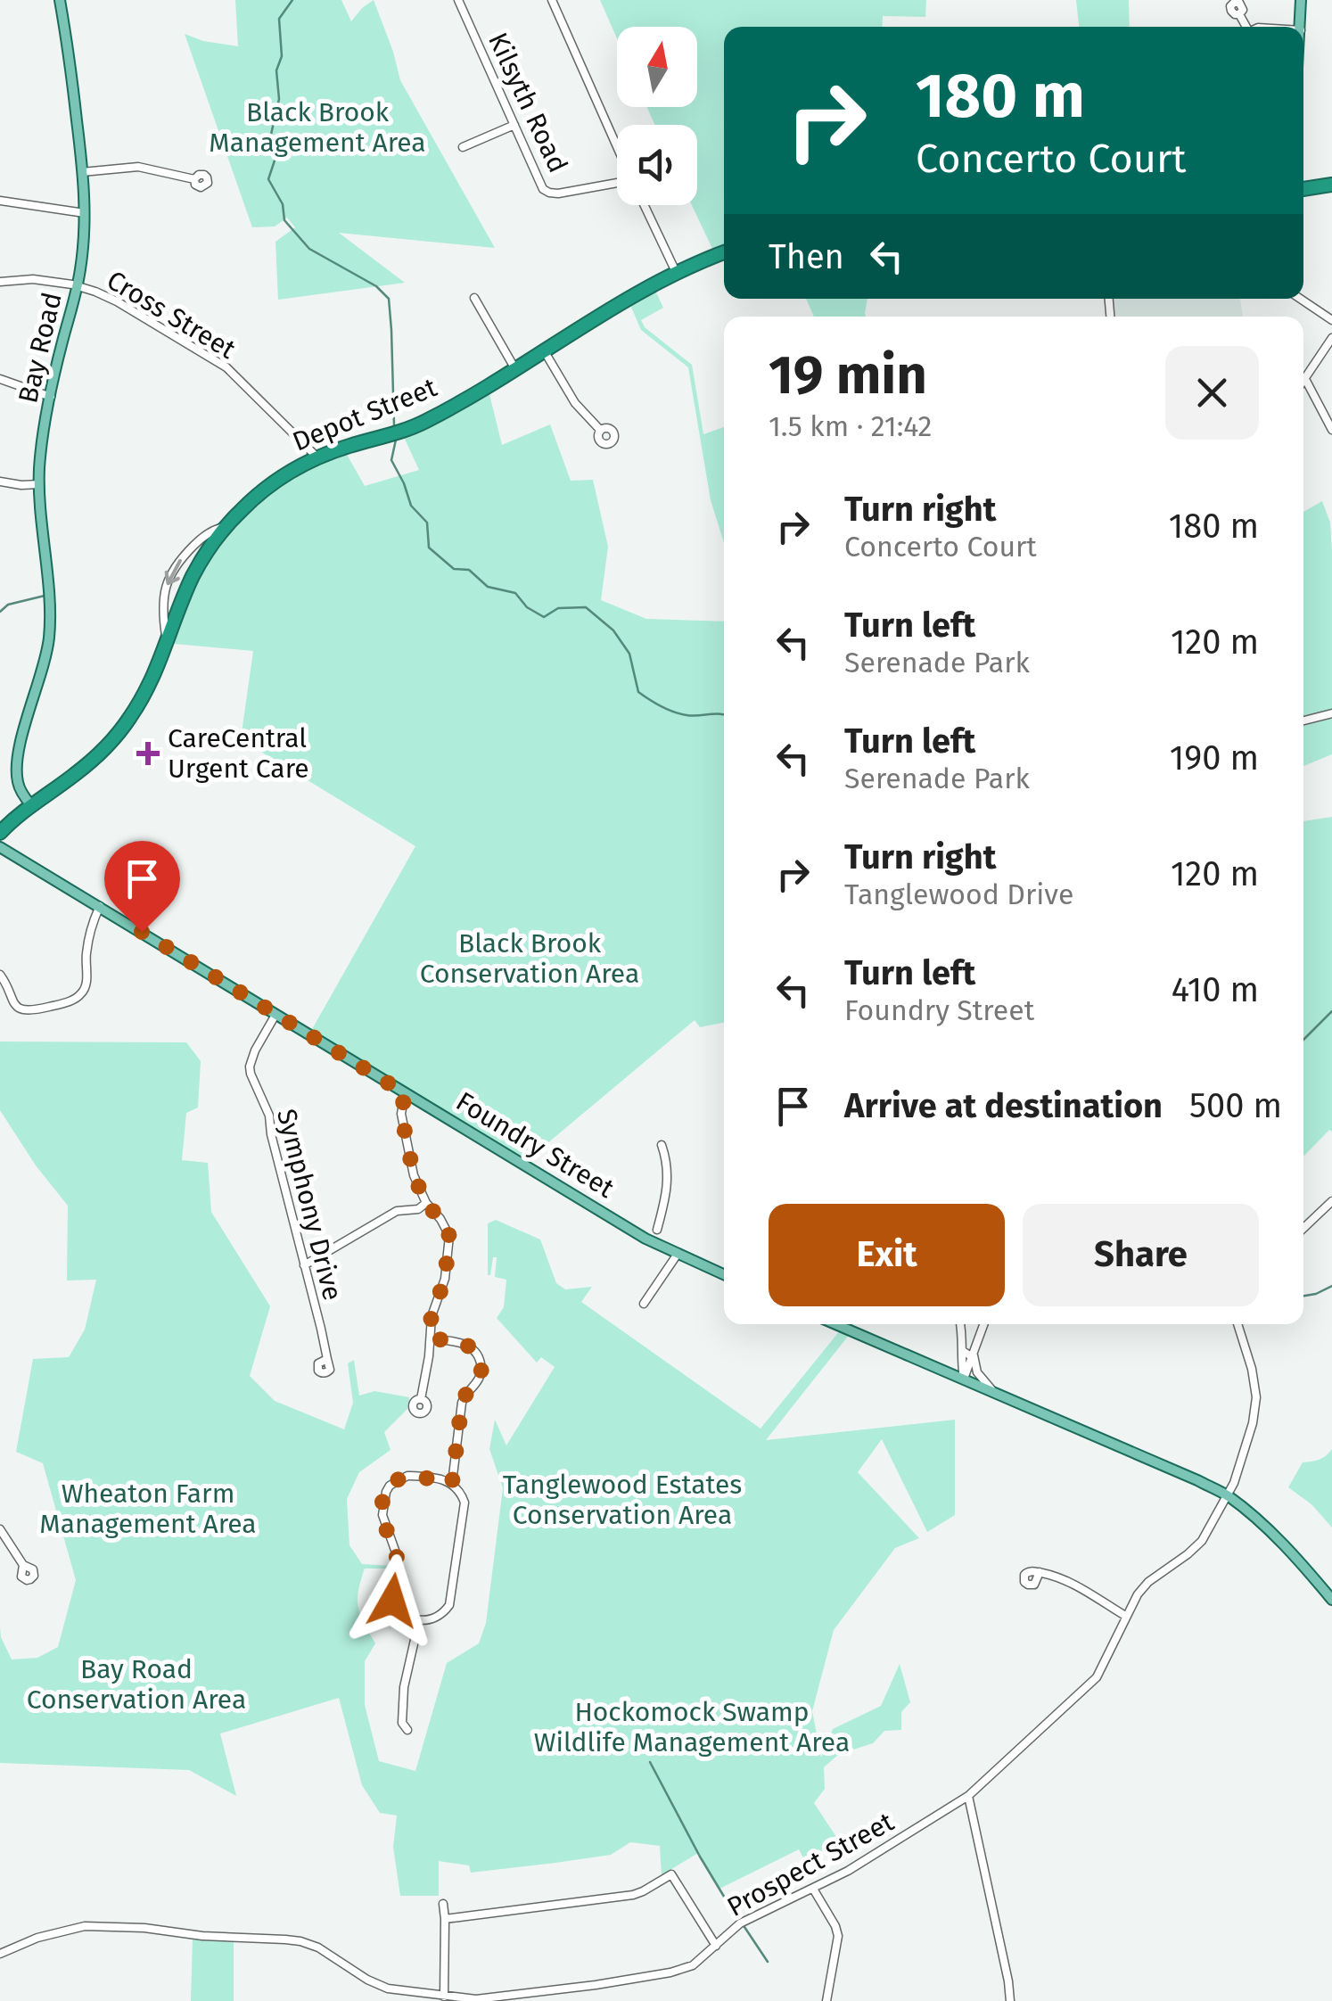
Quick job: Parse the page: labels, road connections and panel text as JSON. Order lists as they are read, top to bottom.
{
  "streets": {
    "highway": ["Depot Street"],
    "main road": ["Bay Road", "Foundry Street"],
    "street": [
      "Kilsyth Road",
      "Cross Street",
      "Symphony Drive",
      "Prospect Street"
    ]
  },
  "crossings": [
    ["Cross Street", "Bay Road"],
    ["Cross Street", "Depot Street"],
    ["Bay Road", "Depot Street"],
    ["Foundry Street", "Symphony Drive"]
  ],
  "parks": [
    "Black Brook Management Area",
    "Black Brook Conservation Area",
    "Tanglewood Estates Conservation Area",
    "Wheaton Farm Management Area",
    "Bay Road Conservation Area",
    "Hockomock Swamp Wildlife Management Area"
  ],
  "places": {
    "health": ["CareCentral Urgent Care"]
  },
  "north": "top",
  "page": {
    "turn": ["180 m", "Concerto Court"],
    "then": "Then",
    "heading": ["19 min", "1.5 km · 21:42"],
    "list": [
      {
        "name": "Turn right",
        "note": "Concerto Court",
        "value": "180 m"
      },
      {
        "name": "Turn left",
        "note": "Serenade Park",
        "value": "120 m"
      },
      {
        "name": "Turn left",
        "note": "Serenade Park",
        "value": "190 m"
      },
      {
        "name": "Turn right",
        "note": "Tanglewood Drive",
        "value": "120 m"
      },
      {
        "name": "Turn left",
        "note": "Foundry Street",
        "value": "410 m"
      },
      {
        "name": "Arrive at destination",
        "value": "500 m"
      }
    ],
    "buttons": ["Exit", "Share"]
  }
}
